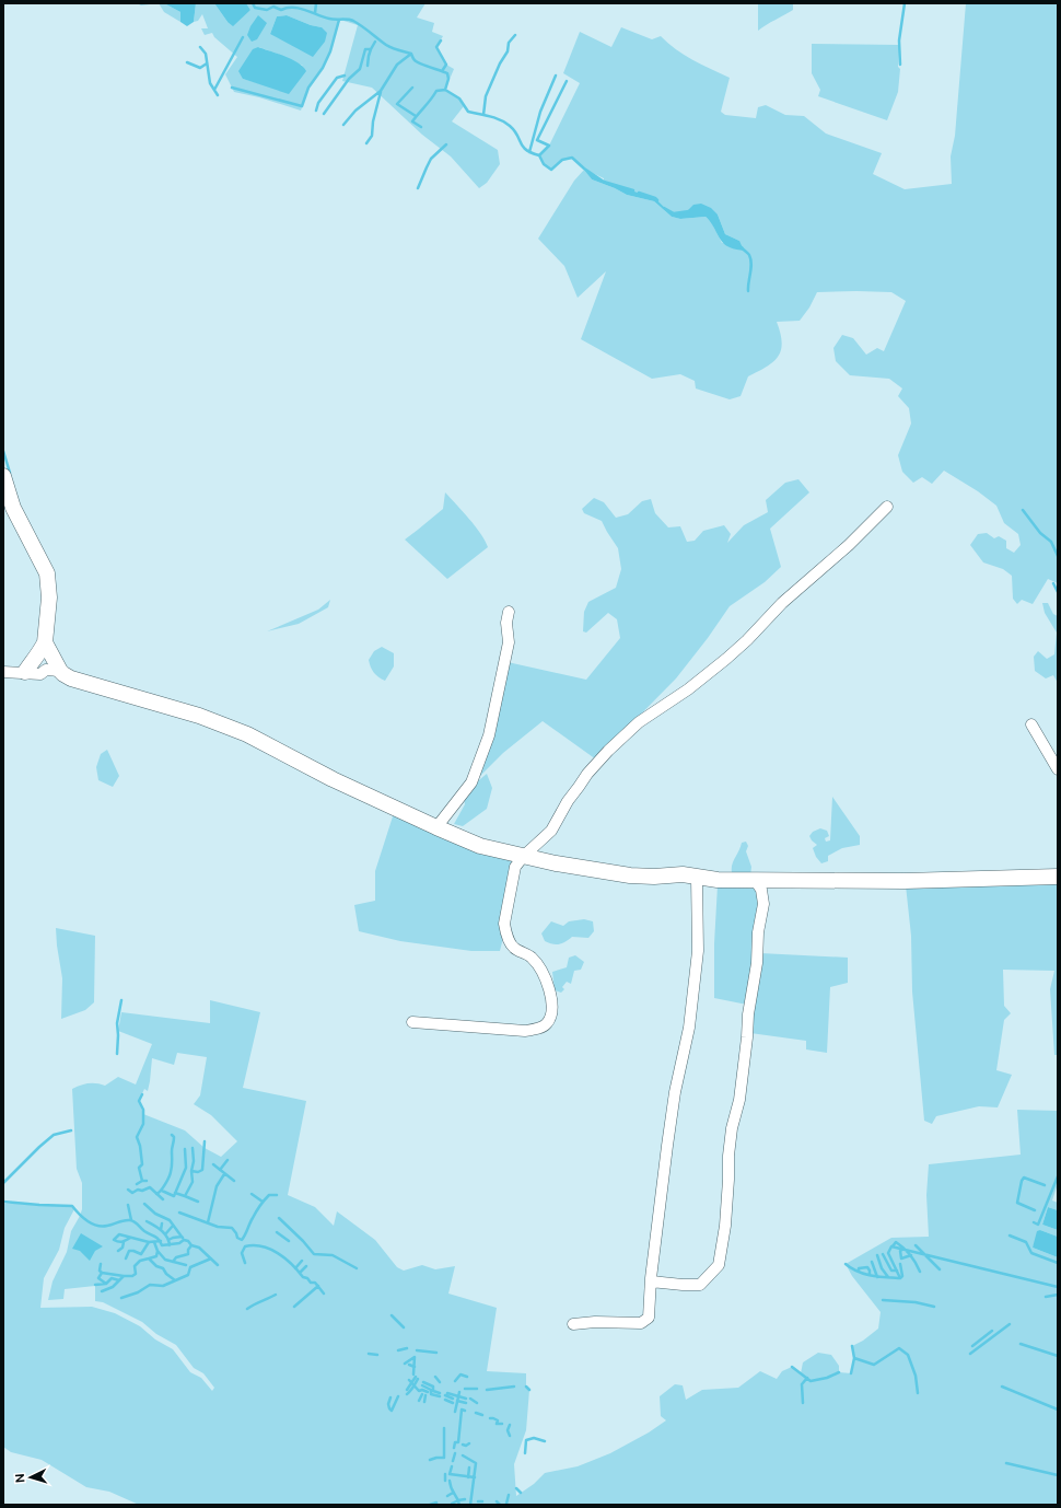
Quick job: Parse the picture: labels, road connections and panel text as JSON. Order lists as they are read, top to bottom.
{
  "north": "left"
}
